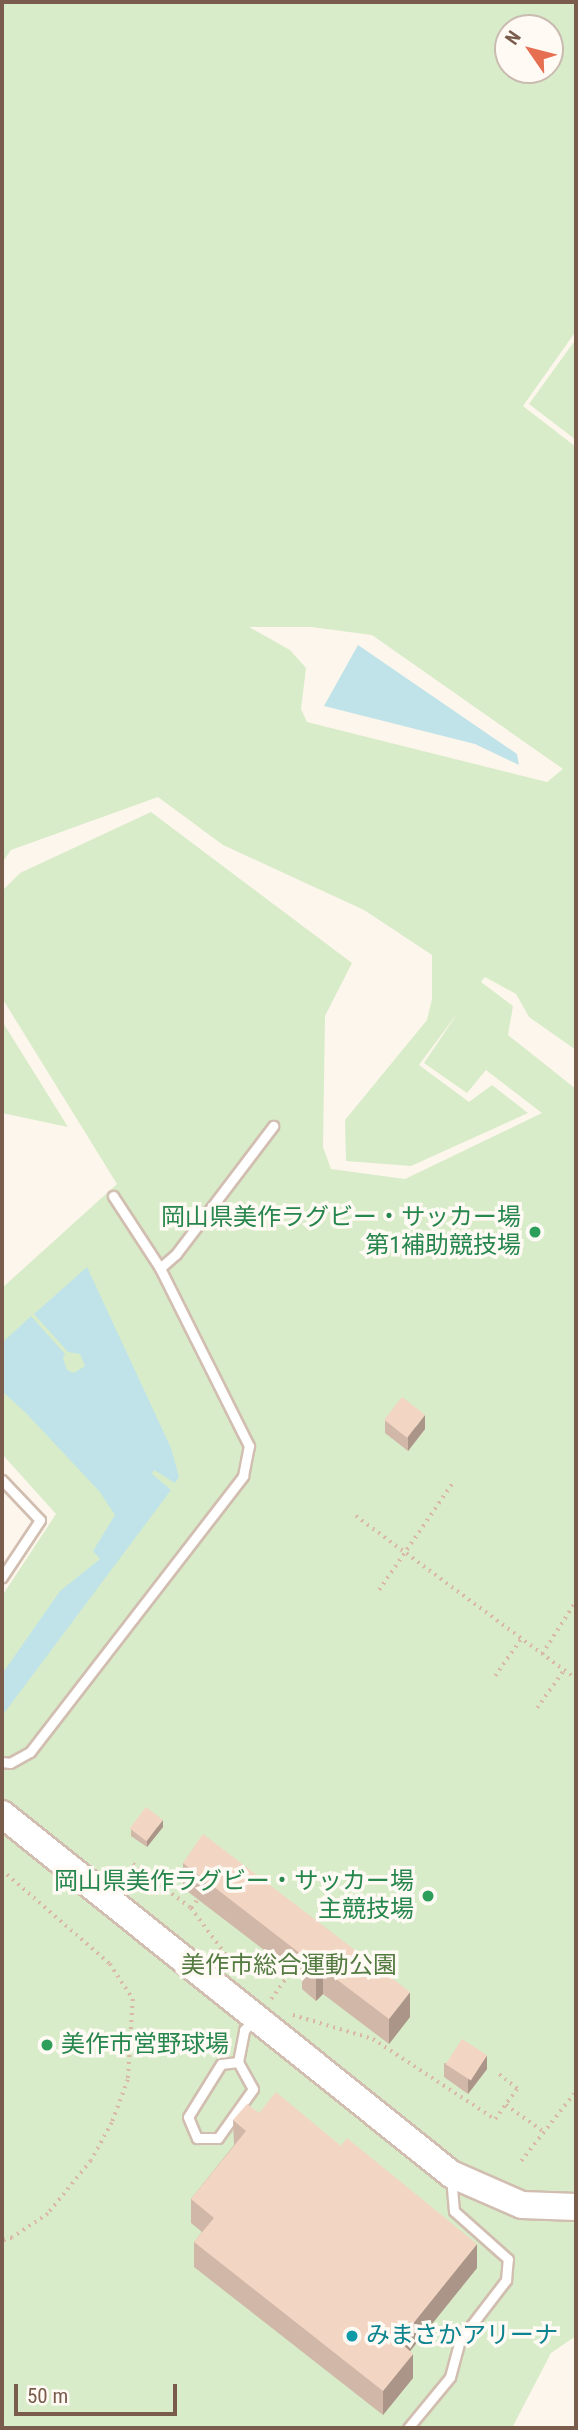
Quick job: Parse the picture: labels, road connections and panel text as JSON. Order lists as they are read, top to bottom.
{
  "parks": ["美作市総合運動公園"],
  "places": [
    "岡山県美作ラグビー・サッカー場 第1補助競技場",
    "岡山県美作ラグビー・サッカー場 主競技場",
    "美作市営野球場",
    "みまさかアリーナ"
  ],
  "scale_bar": "50 m",
  "north": "top left"
}
